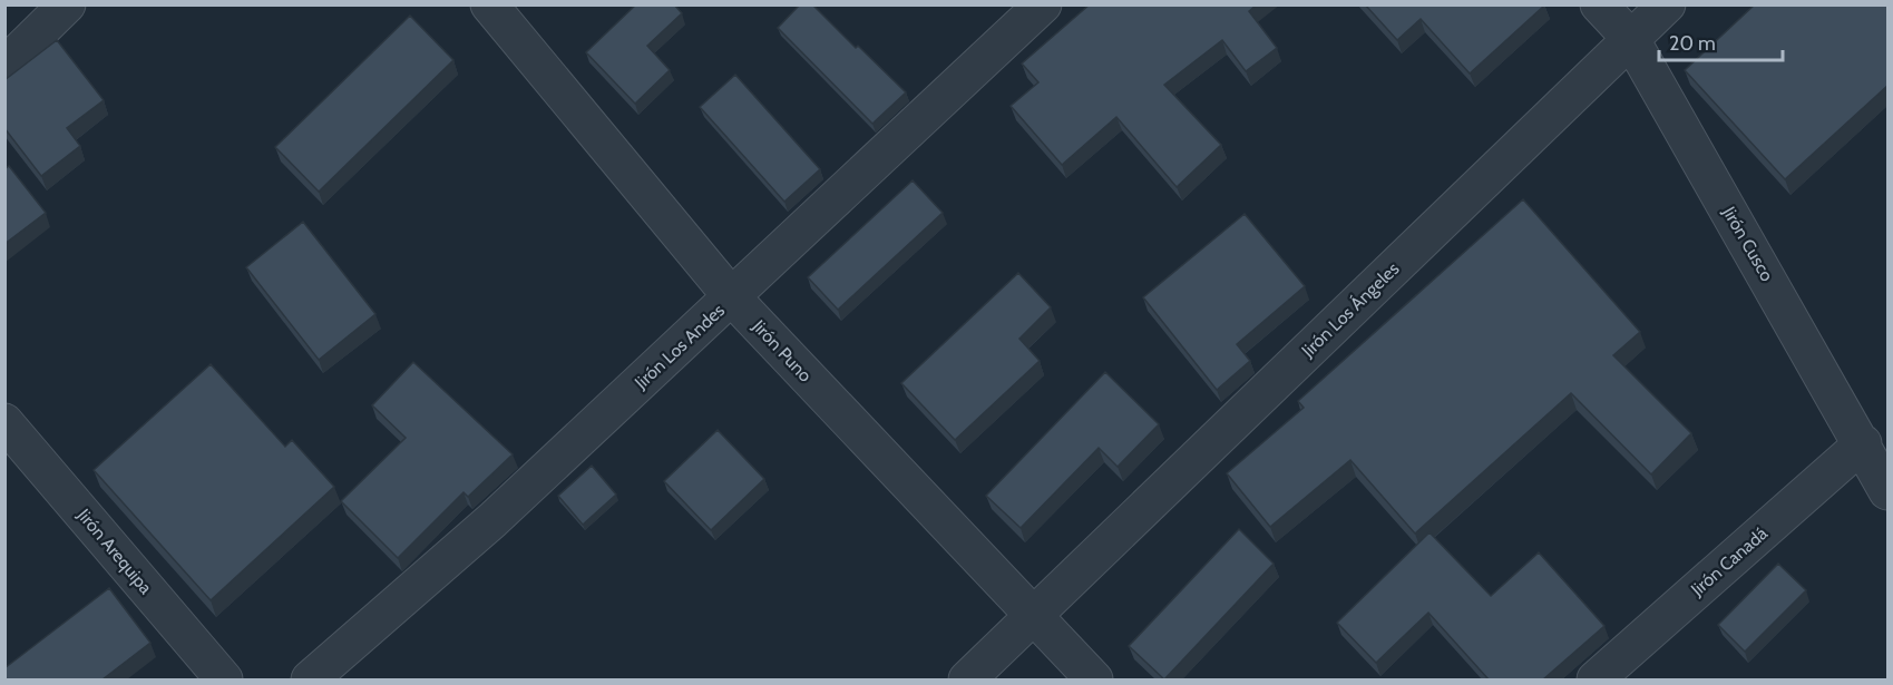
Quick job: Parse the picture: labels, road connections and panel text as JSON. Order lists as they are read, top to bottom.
{
  "streets": {
    "street": [
      "Jirón Cusco",
      "Jirón Los Ángeles",
      "Jirón Los Andes",
      "Jirón Puno",
      "Jirón Arequipa",
      "Jirón Canadá"
    ]
  },
  "crossings": [
    ["Jirón Cusco", "Jirón Los Ángeles"],
    ["Jirón Cusco", "Jirón Canadá"],
    ["Jirón Los Ángeles", "Jirón Puno"],
    ["Jirón Los Andes", "Jirón Puno"]
  ],
  "scale_bar": "20 m"
}
